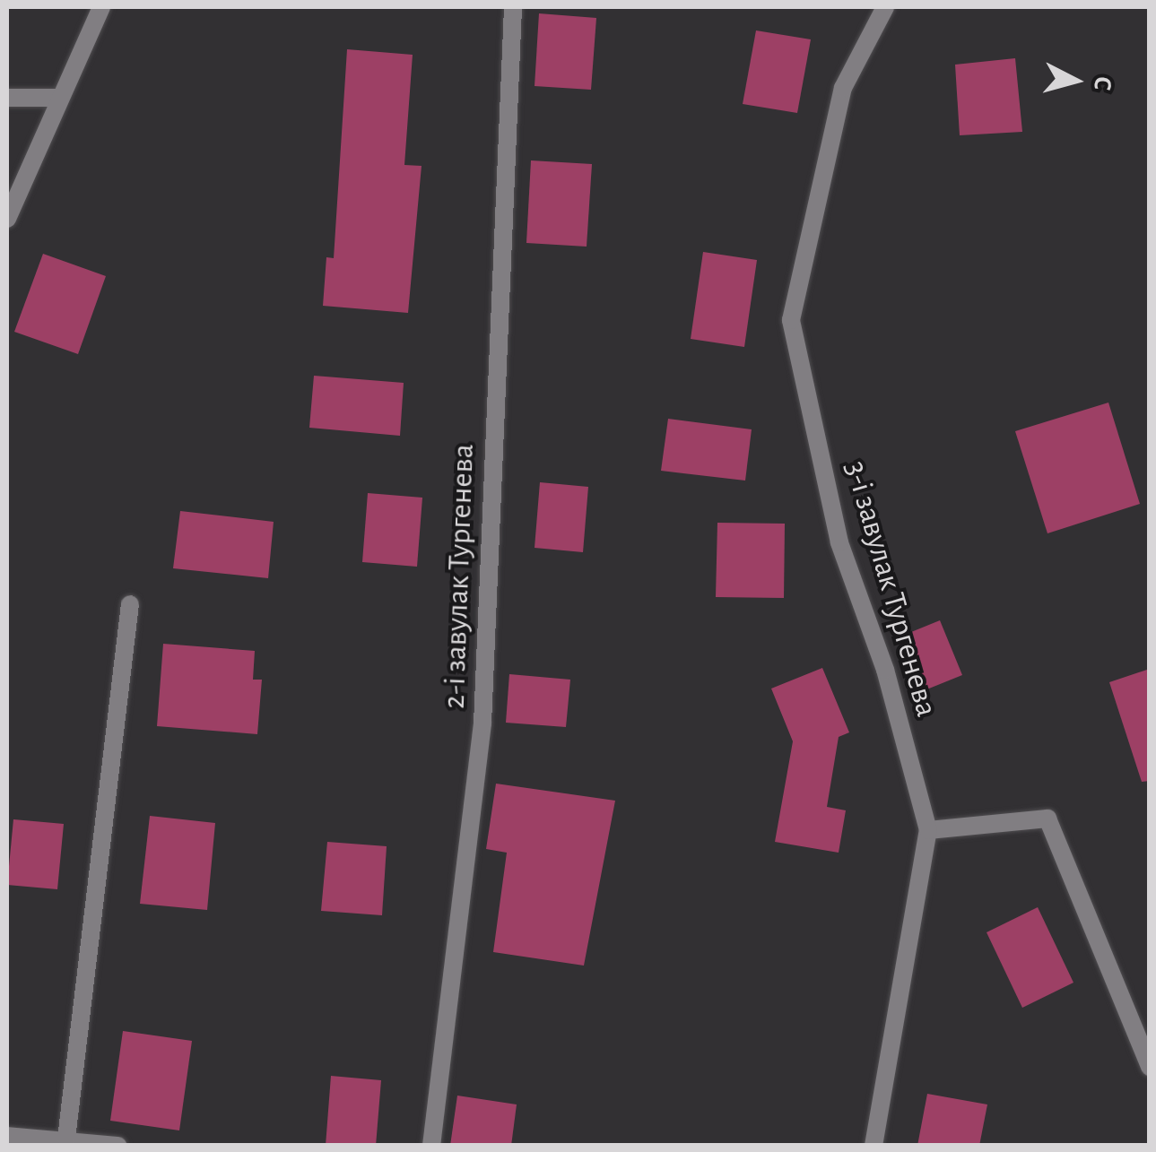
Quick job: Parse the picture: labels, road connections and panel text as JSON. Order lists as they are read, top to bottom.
{
  "streets": {
    "street": ["2-і завулак Тургенева", "3-і завулак Тургенева"]
  },
  "north": "right"
}
